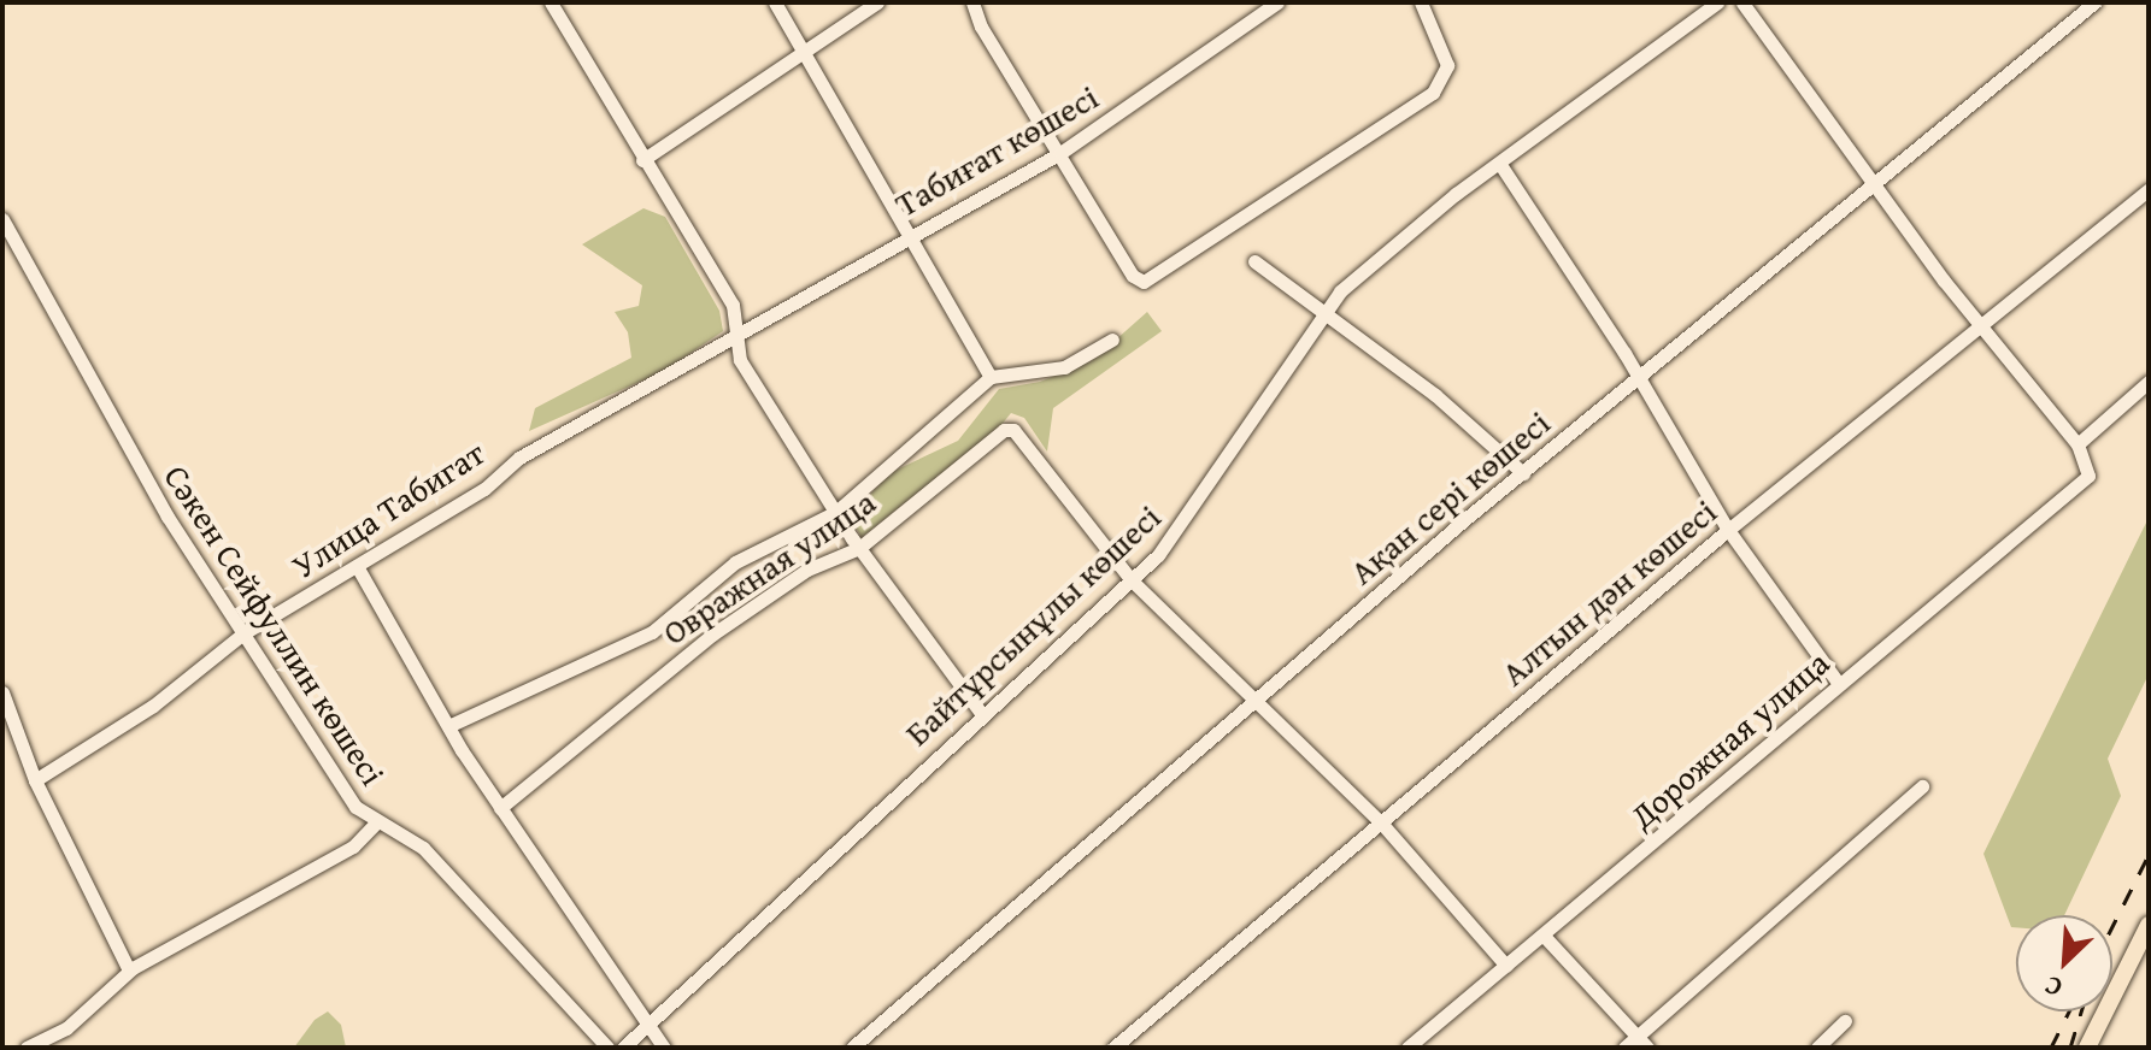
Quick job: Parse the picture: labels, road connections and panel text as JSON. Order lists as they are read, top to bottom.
{
  "streets": {
    "street": [
      "Табиғат көшесі",
      "Ақан сері көшесі",
      "Улица Табигат",
      "Овражная улица",
      "Алтын дән көшесі",
      "Сәкен Сейфуллин көшесі",
      "Байтұрсынұлы көшесі",
      "Дорожная улица"
    ]
  },
  "crossings": [
    ["Табиғат көшесі", "Улица Табигат"],
    ["Улица Табигат", "Сәкен Сейфуллин көшесі"],
    ["Овражная улица", "Байтұрсынұлы көшесі"]
  ],
  "north": "bottom left"
}
